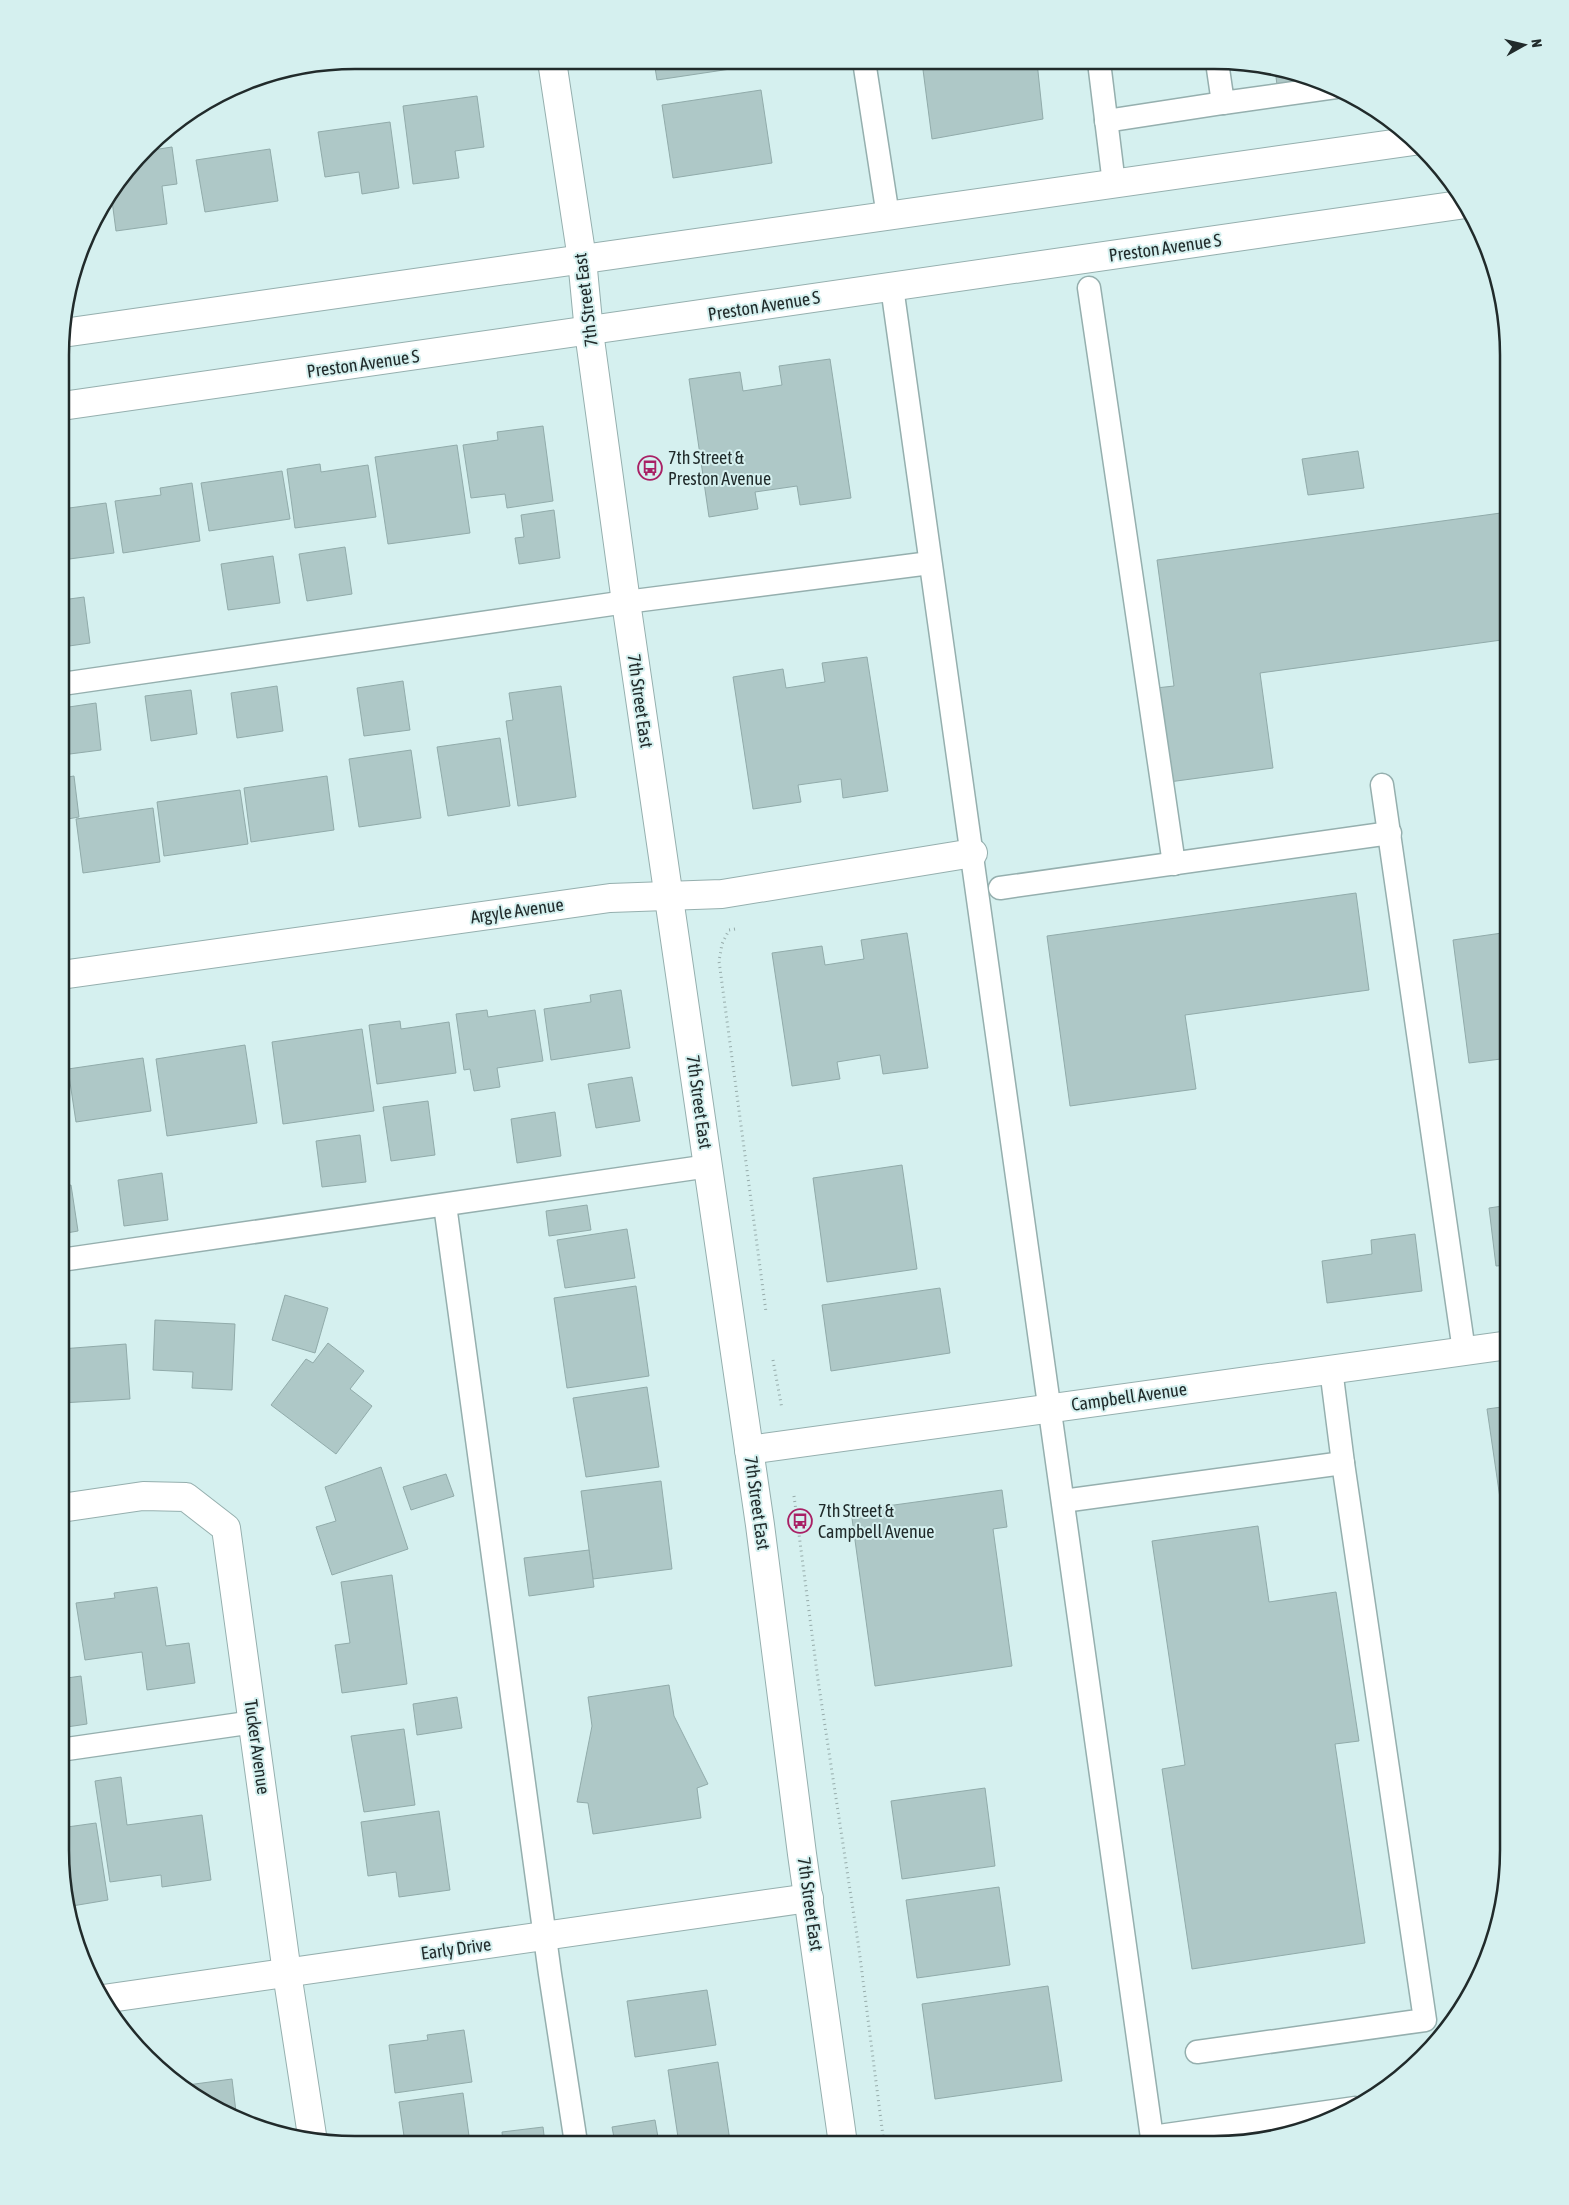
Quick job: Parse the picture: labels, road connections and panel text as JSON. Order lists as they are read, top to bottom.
{
  "streets": {
    "street": [
      "Preston Avenue S",
      "7th Street East",
      "Argyle Avenue",
      "Campbell Avenue",
      "Tucker Avenue",
      "Early Drive"
    ]
  },
  "crossings": [
    ["Preston Avenue S", "7th Street East"],
    ["7th Street East", "Argyle Avenue"],
    ["7th Street East", "Campbell Avenue"],
    ["7th Street East", "Early Drive"],
    ["Tucker Avenue", "Early Drive"]
  ],
  "places": {
    "bus stop": ["7th Street & Preston Avenue", "7th Street & Campbell Avenue"]
  },
  "north": "right"
}
